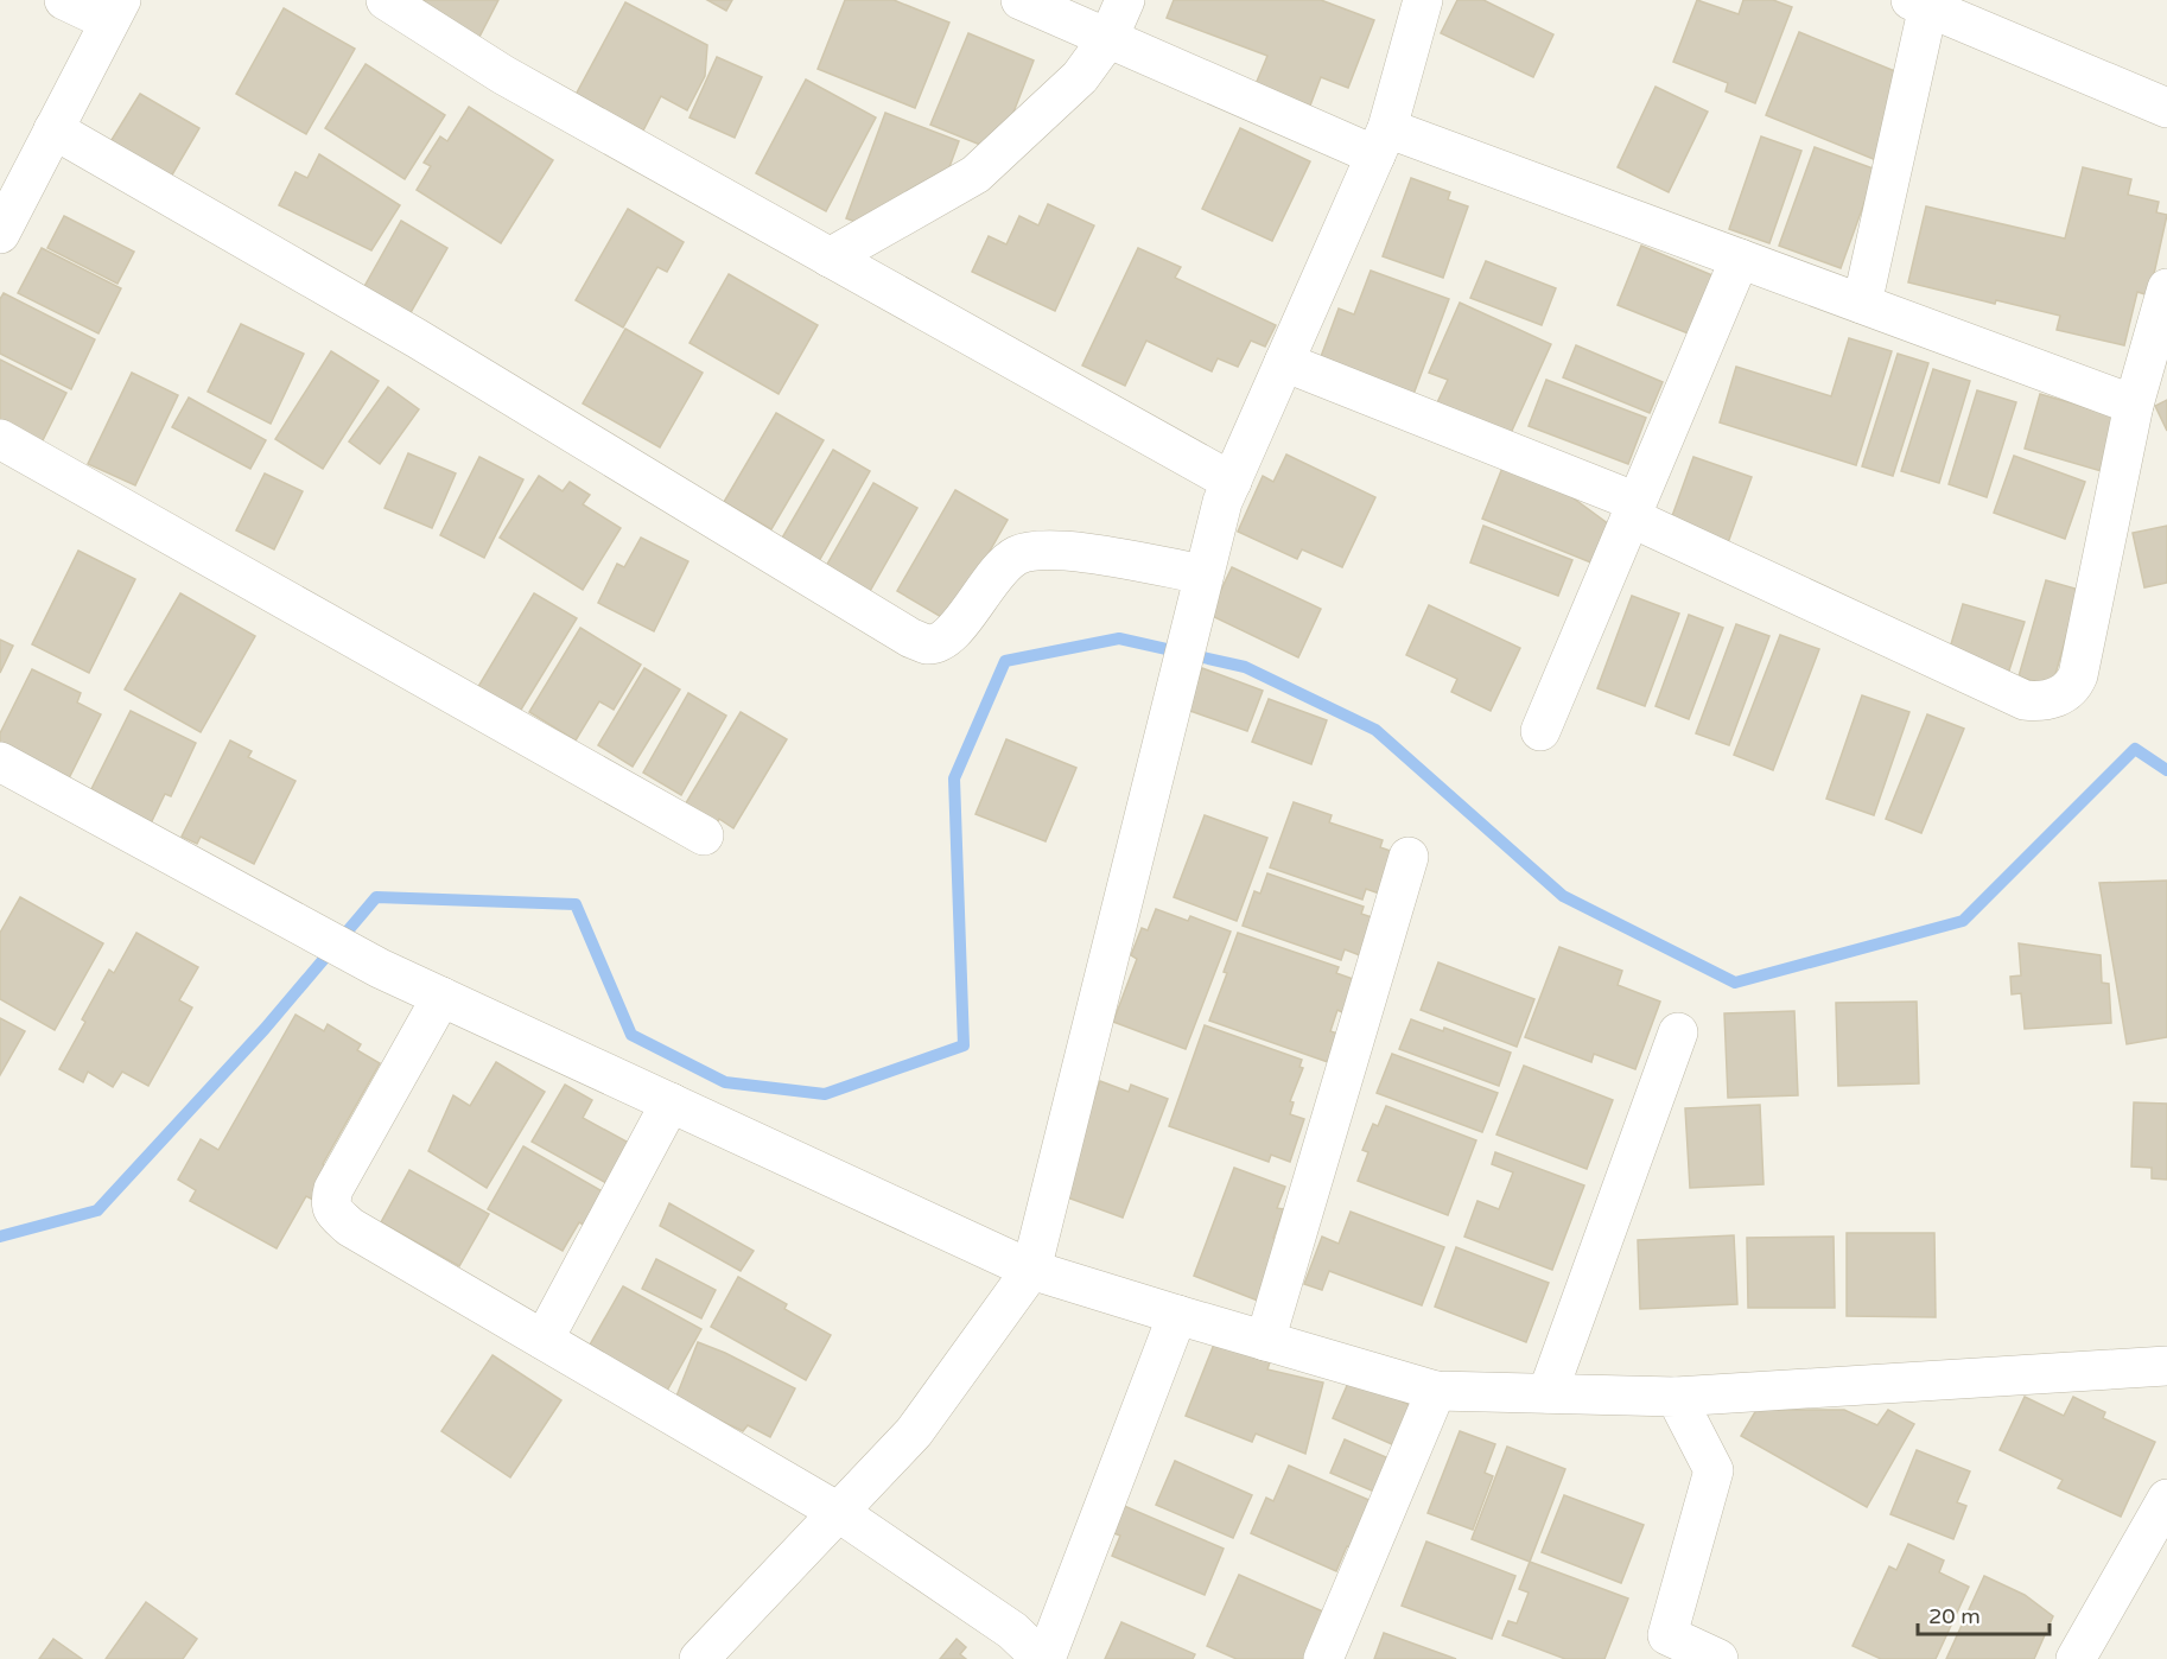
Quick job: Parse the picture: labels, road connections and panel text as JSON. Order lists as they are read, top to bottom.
{
  "scale_bar": "20 m"
}
